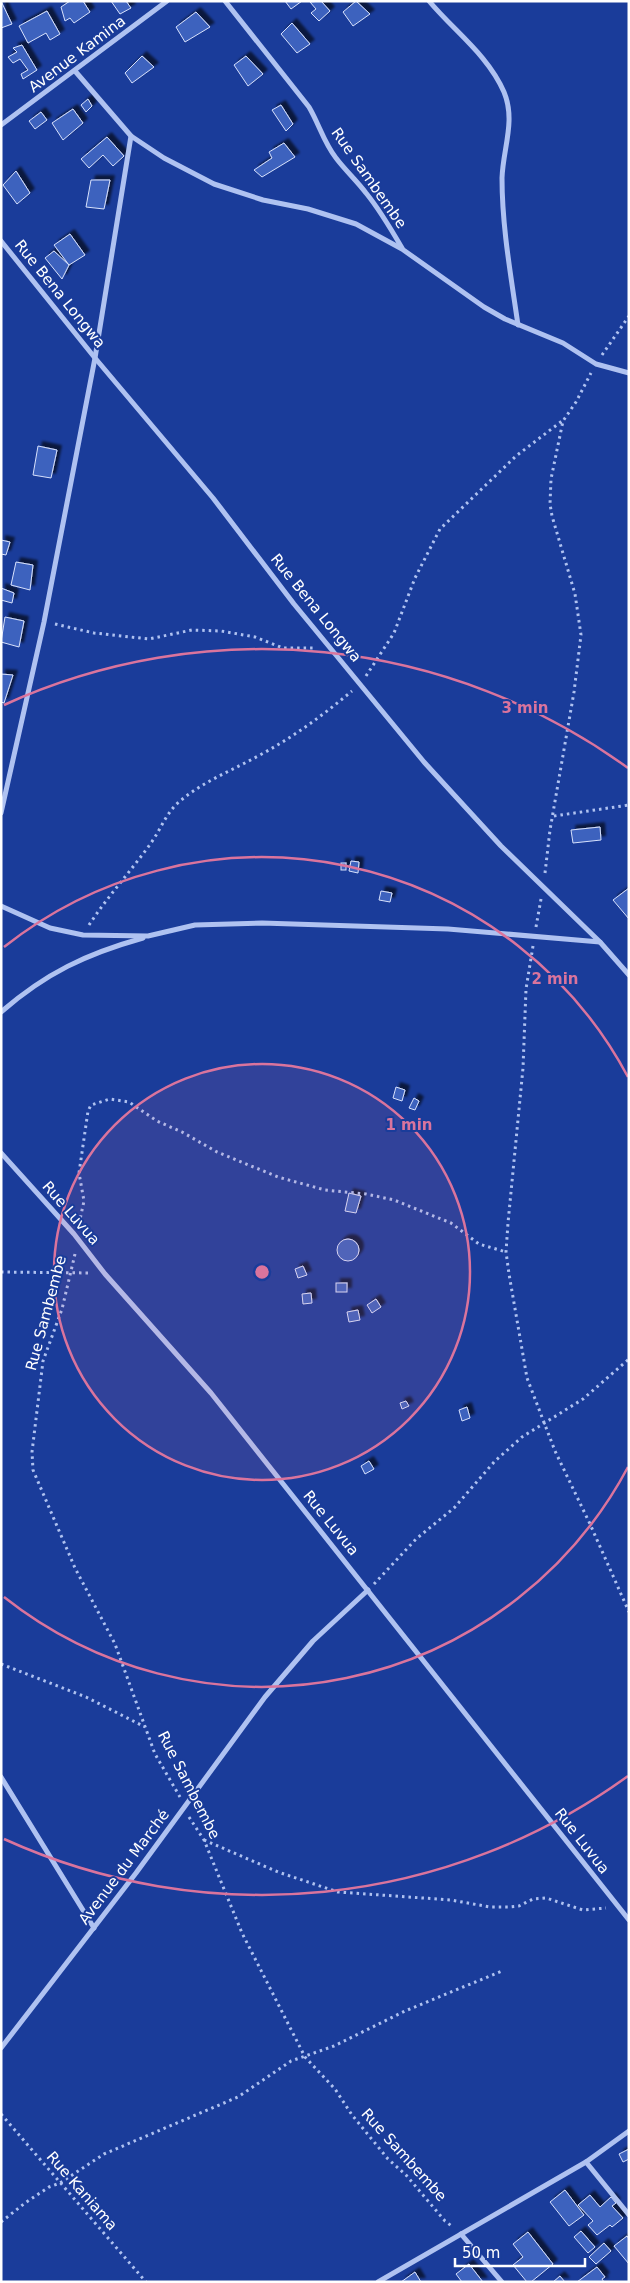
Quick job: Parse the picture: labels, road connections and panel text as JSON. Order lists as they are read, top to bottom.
{
  "streets": {
    "street": [
      "Avenue Kamina",
      "Rue Sambembe",
      "Rue Bena Longwa",
      "Rue Luvua",
      "Avenue du Marché"
    ],
    "path": ["Rue Kaniama"]
  },
  "crossings": [
    ["Rue Sambembe", "Rue Luvua"],
    ["Rue Sambembe", "Avenue du Marché"],
    ["Rue Luvua", "Avenue du Marché"]
  ],
  "scale_bar": "50 m",
  "rings": ["3 min", "2 min", "1 min"]
}
